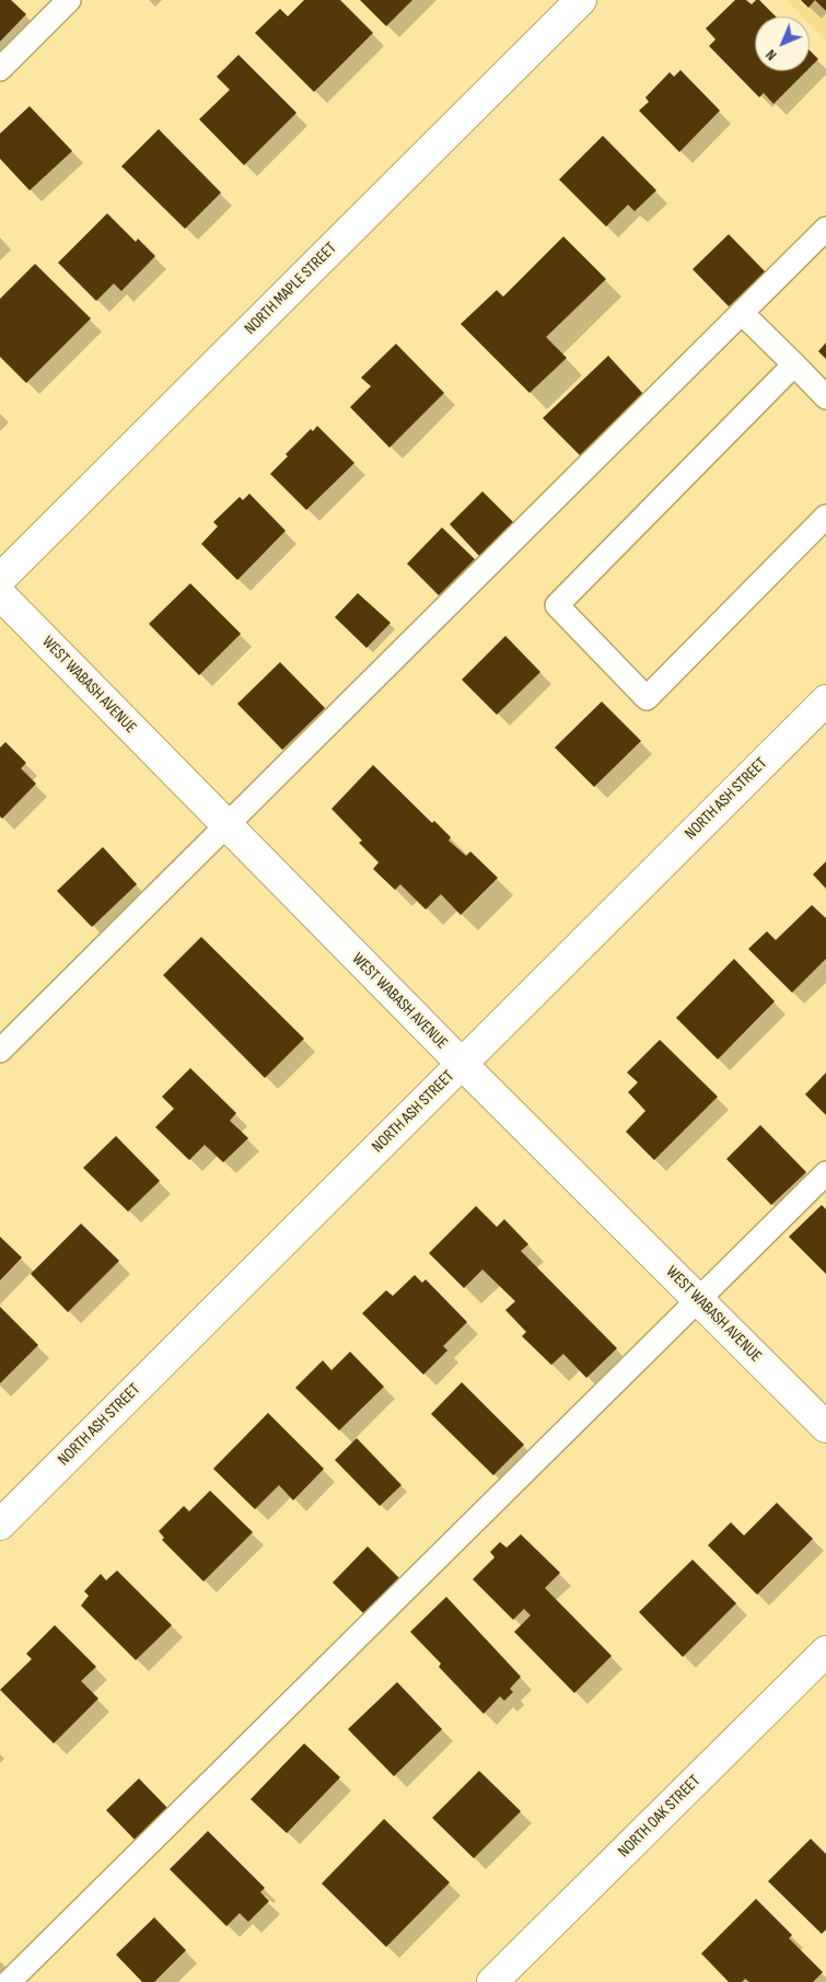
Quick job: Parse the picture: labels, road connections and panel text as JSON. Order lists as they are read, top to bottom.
{
  "streets": {
    "main road": [
      "NORTH MAPLE STREET",
      "WEST WABASH AVENUE",
      "NORTH ASH STREET",
      "NORTH OAK STREET"
    ]
  },
  "crossings": [
    ["WEST WABASH AVENUE", "NORTH ASH STREET"]
  ],
  "north": "bottom left"
}
